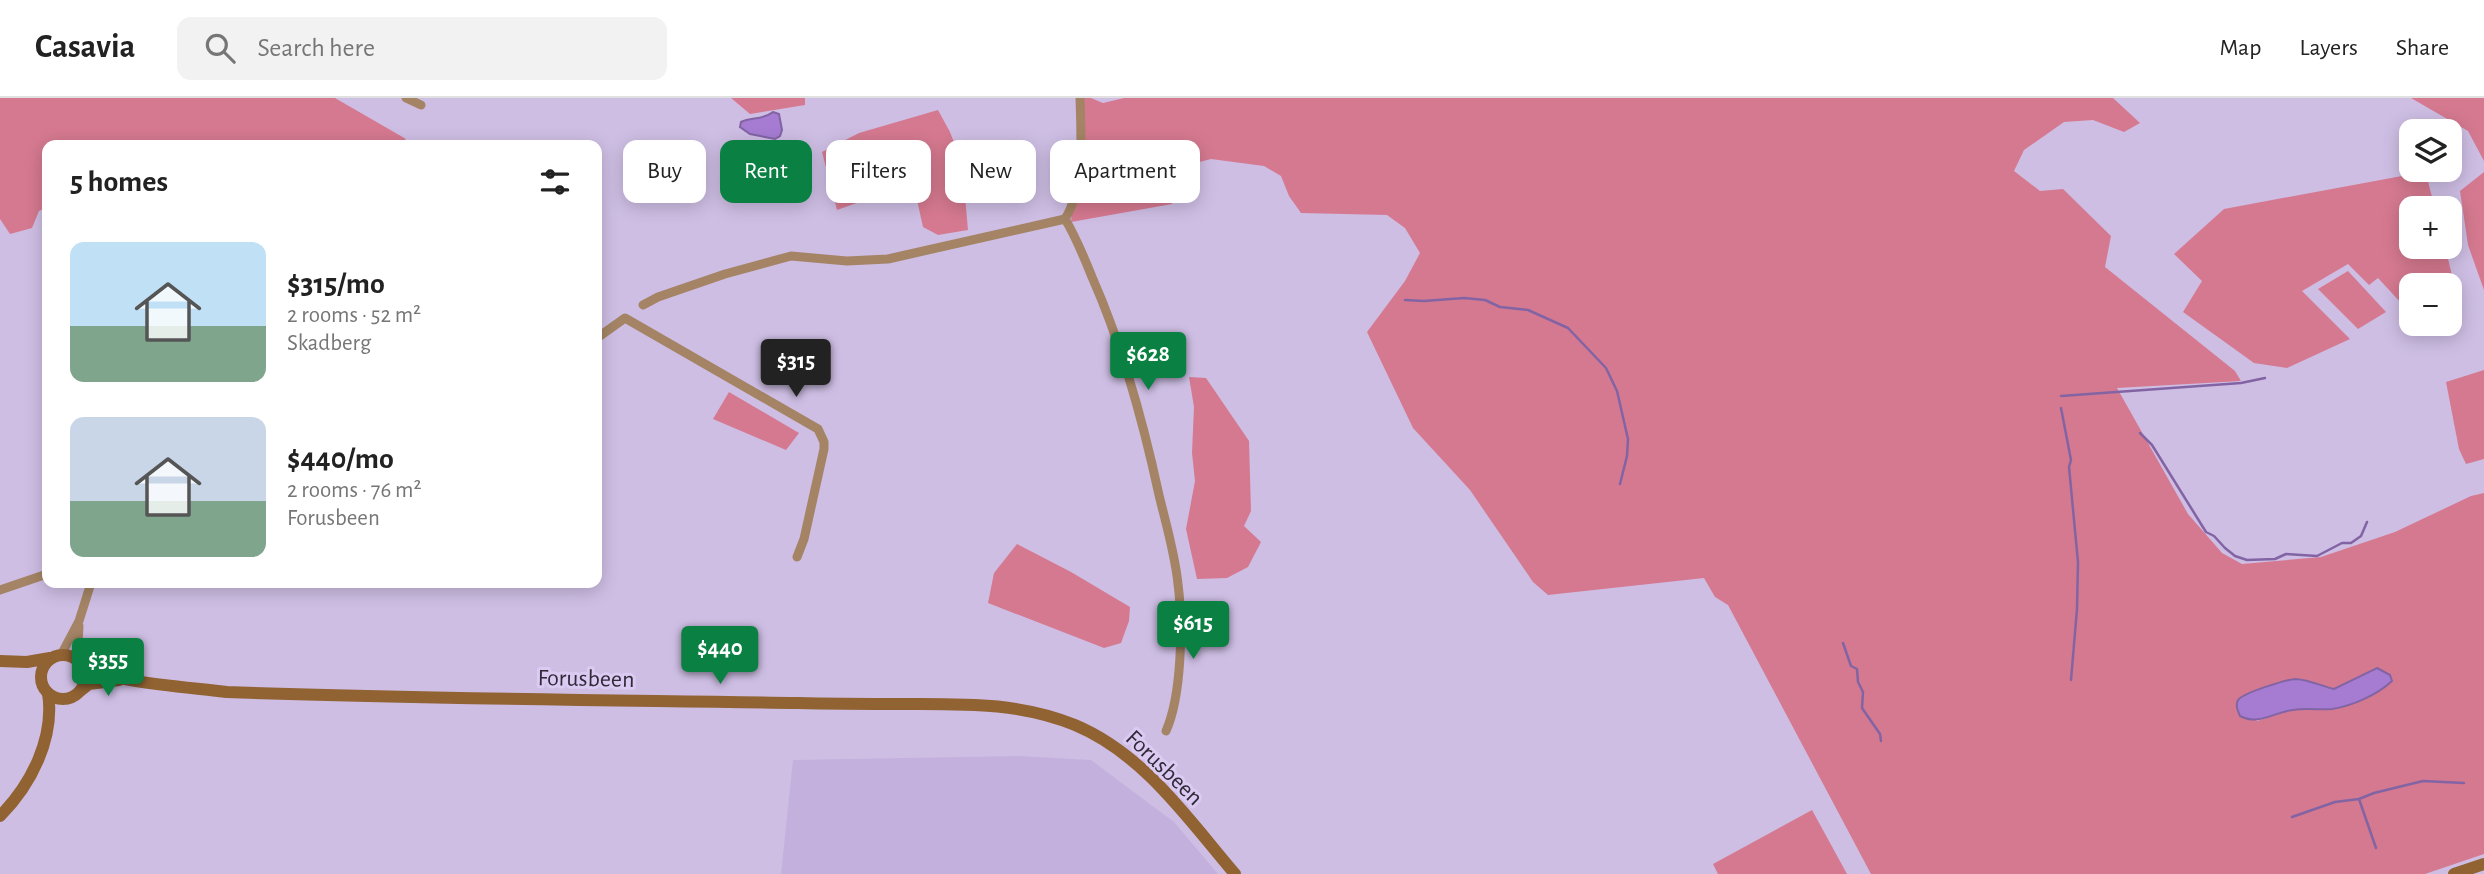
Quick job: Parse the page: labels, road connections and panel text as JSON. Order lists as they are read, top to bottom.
{
  "streets": {
    "main road": ["Forusbeen"]
  },
  "page": {
    "header": "Casavia",
    "search": "Search here",
    "nav": ["Map", "Layers", "Share"],
    "map_buttons": ["+", "−"],
    "chip": [
      "Buy",
      "Rent",
      "Filters",
      "New",
      "Apartment"
    ],
    "heading": "5 homes",
    "list": [
      {
        "name": "$315/mo",
        "note": "2 rooms · 52 m² · Skadberg"
      },
      {
        "name": "$440/mo",
        "note": "2 rooms · 76 m² · Forusbeen"
      }
    ],
    "price": [
      "$628",
      "$315",
      "$615",
      "$440",
      "$355"
    ]
  }
}
